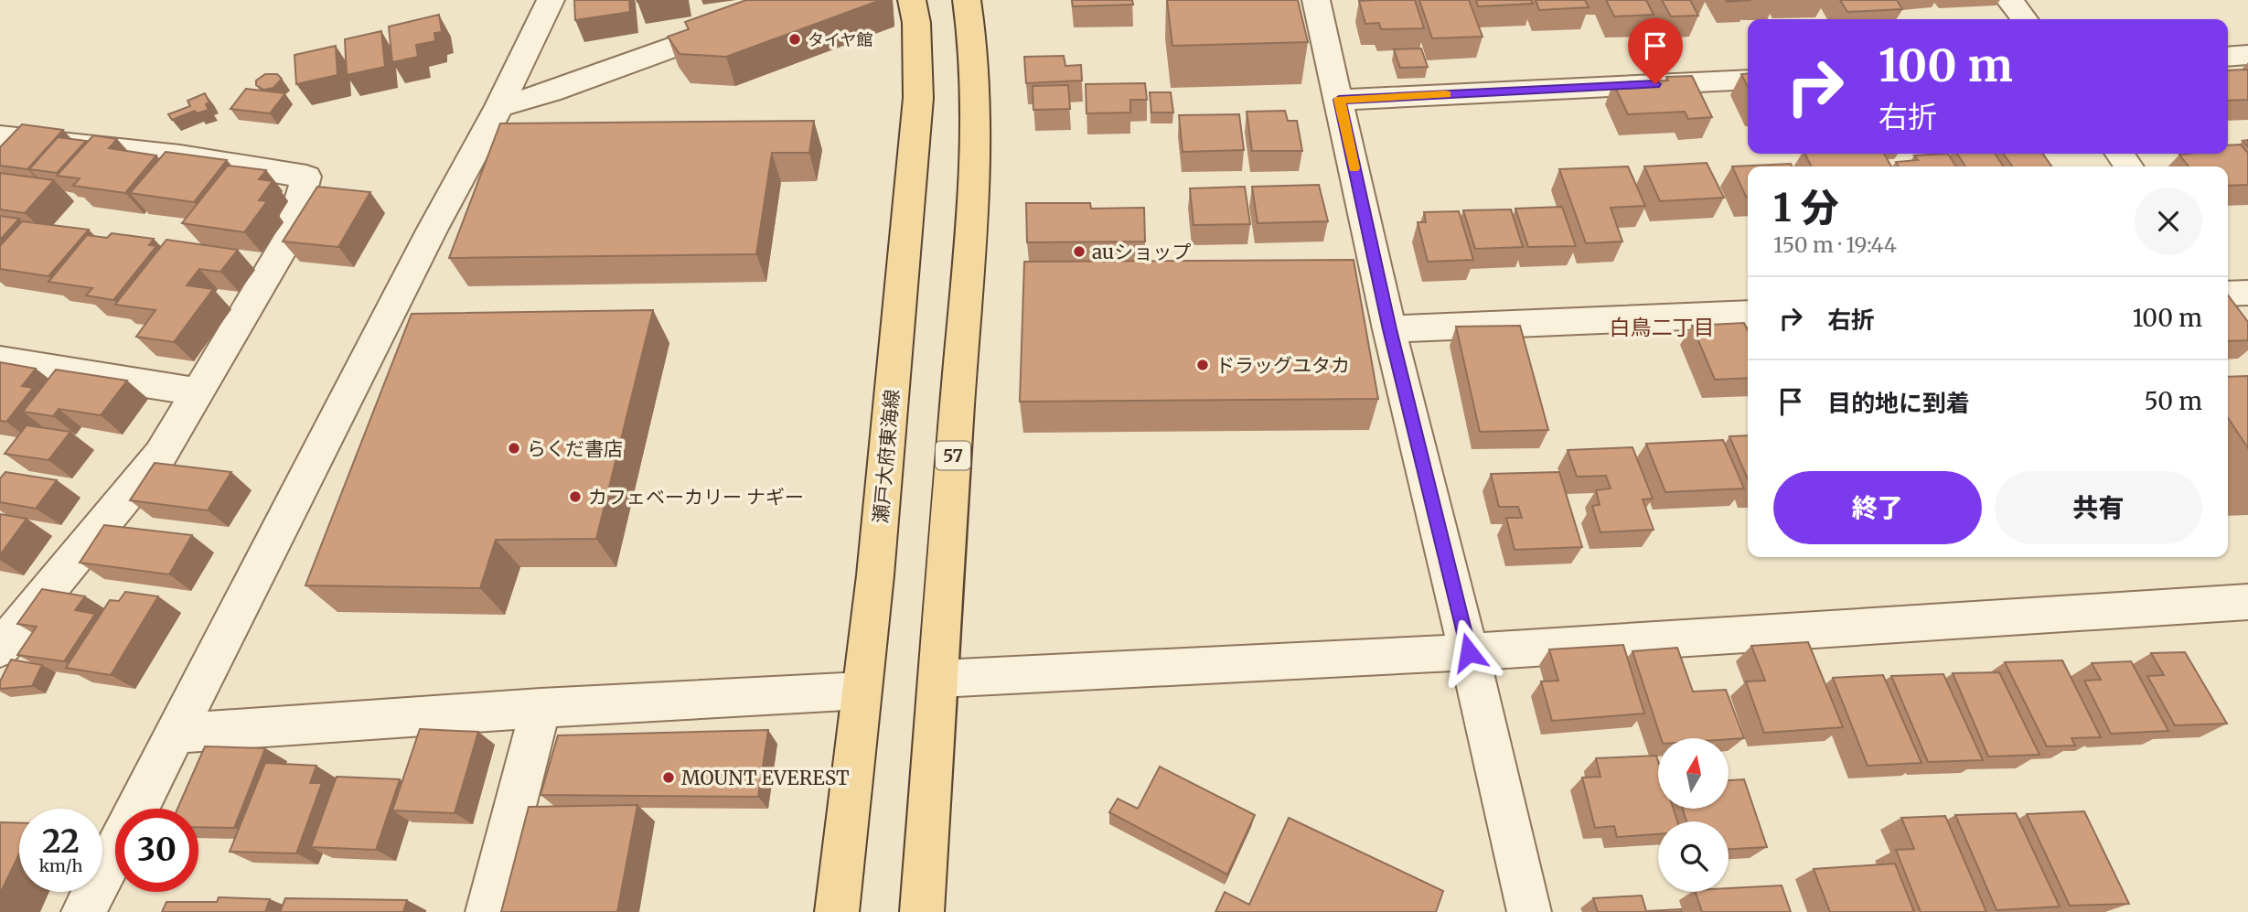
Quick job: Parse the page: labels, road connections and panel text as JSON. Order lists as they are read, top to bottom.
{
  "streets": {
    "main road": ["57", "瀬戸大府東海線"]
  },
  "districts": ["白鳥二丁目"],
  "places": [
    "タイヤ館",
    "auショップ",
    "ドラッグユタカ",
    "らくだ書店",
    "カフェベーカリー ナギー",
    "MOUNT EVEREST"
  ],
  "north": "top",
  "page": {
    "turn": ["100 m", "右折"],
    "heading": ["1 分", "150 m · 19:44"],
    "list": [
      {
        "name": "右折",
        "value": "100 m"
      },
      {
        "name": "目的地に到着",
        "value": "50 m"
      }
    ],
    "buttons": ["終了", "共有"],
    "speed": "22 km/h",
    "limit": "30"
  }
}
